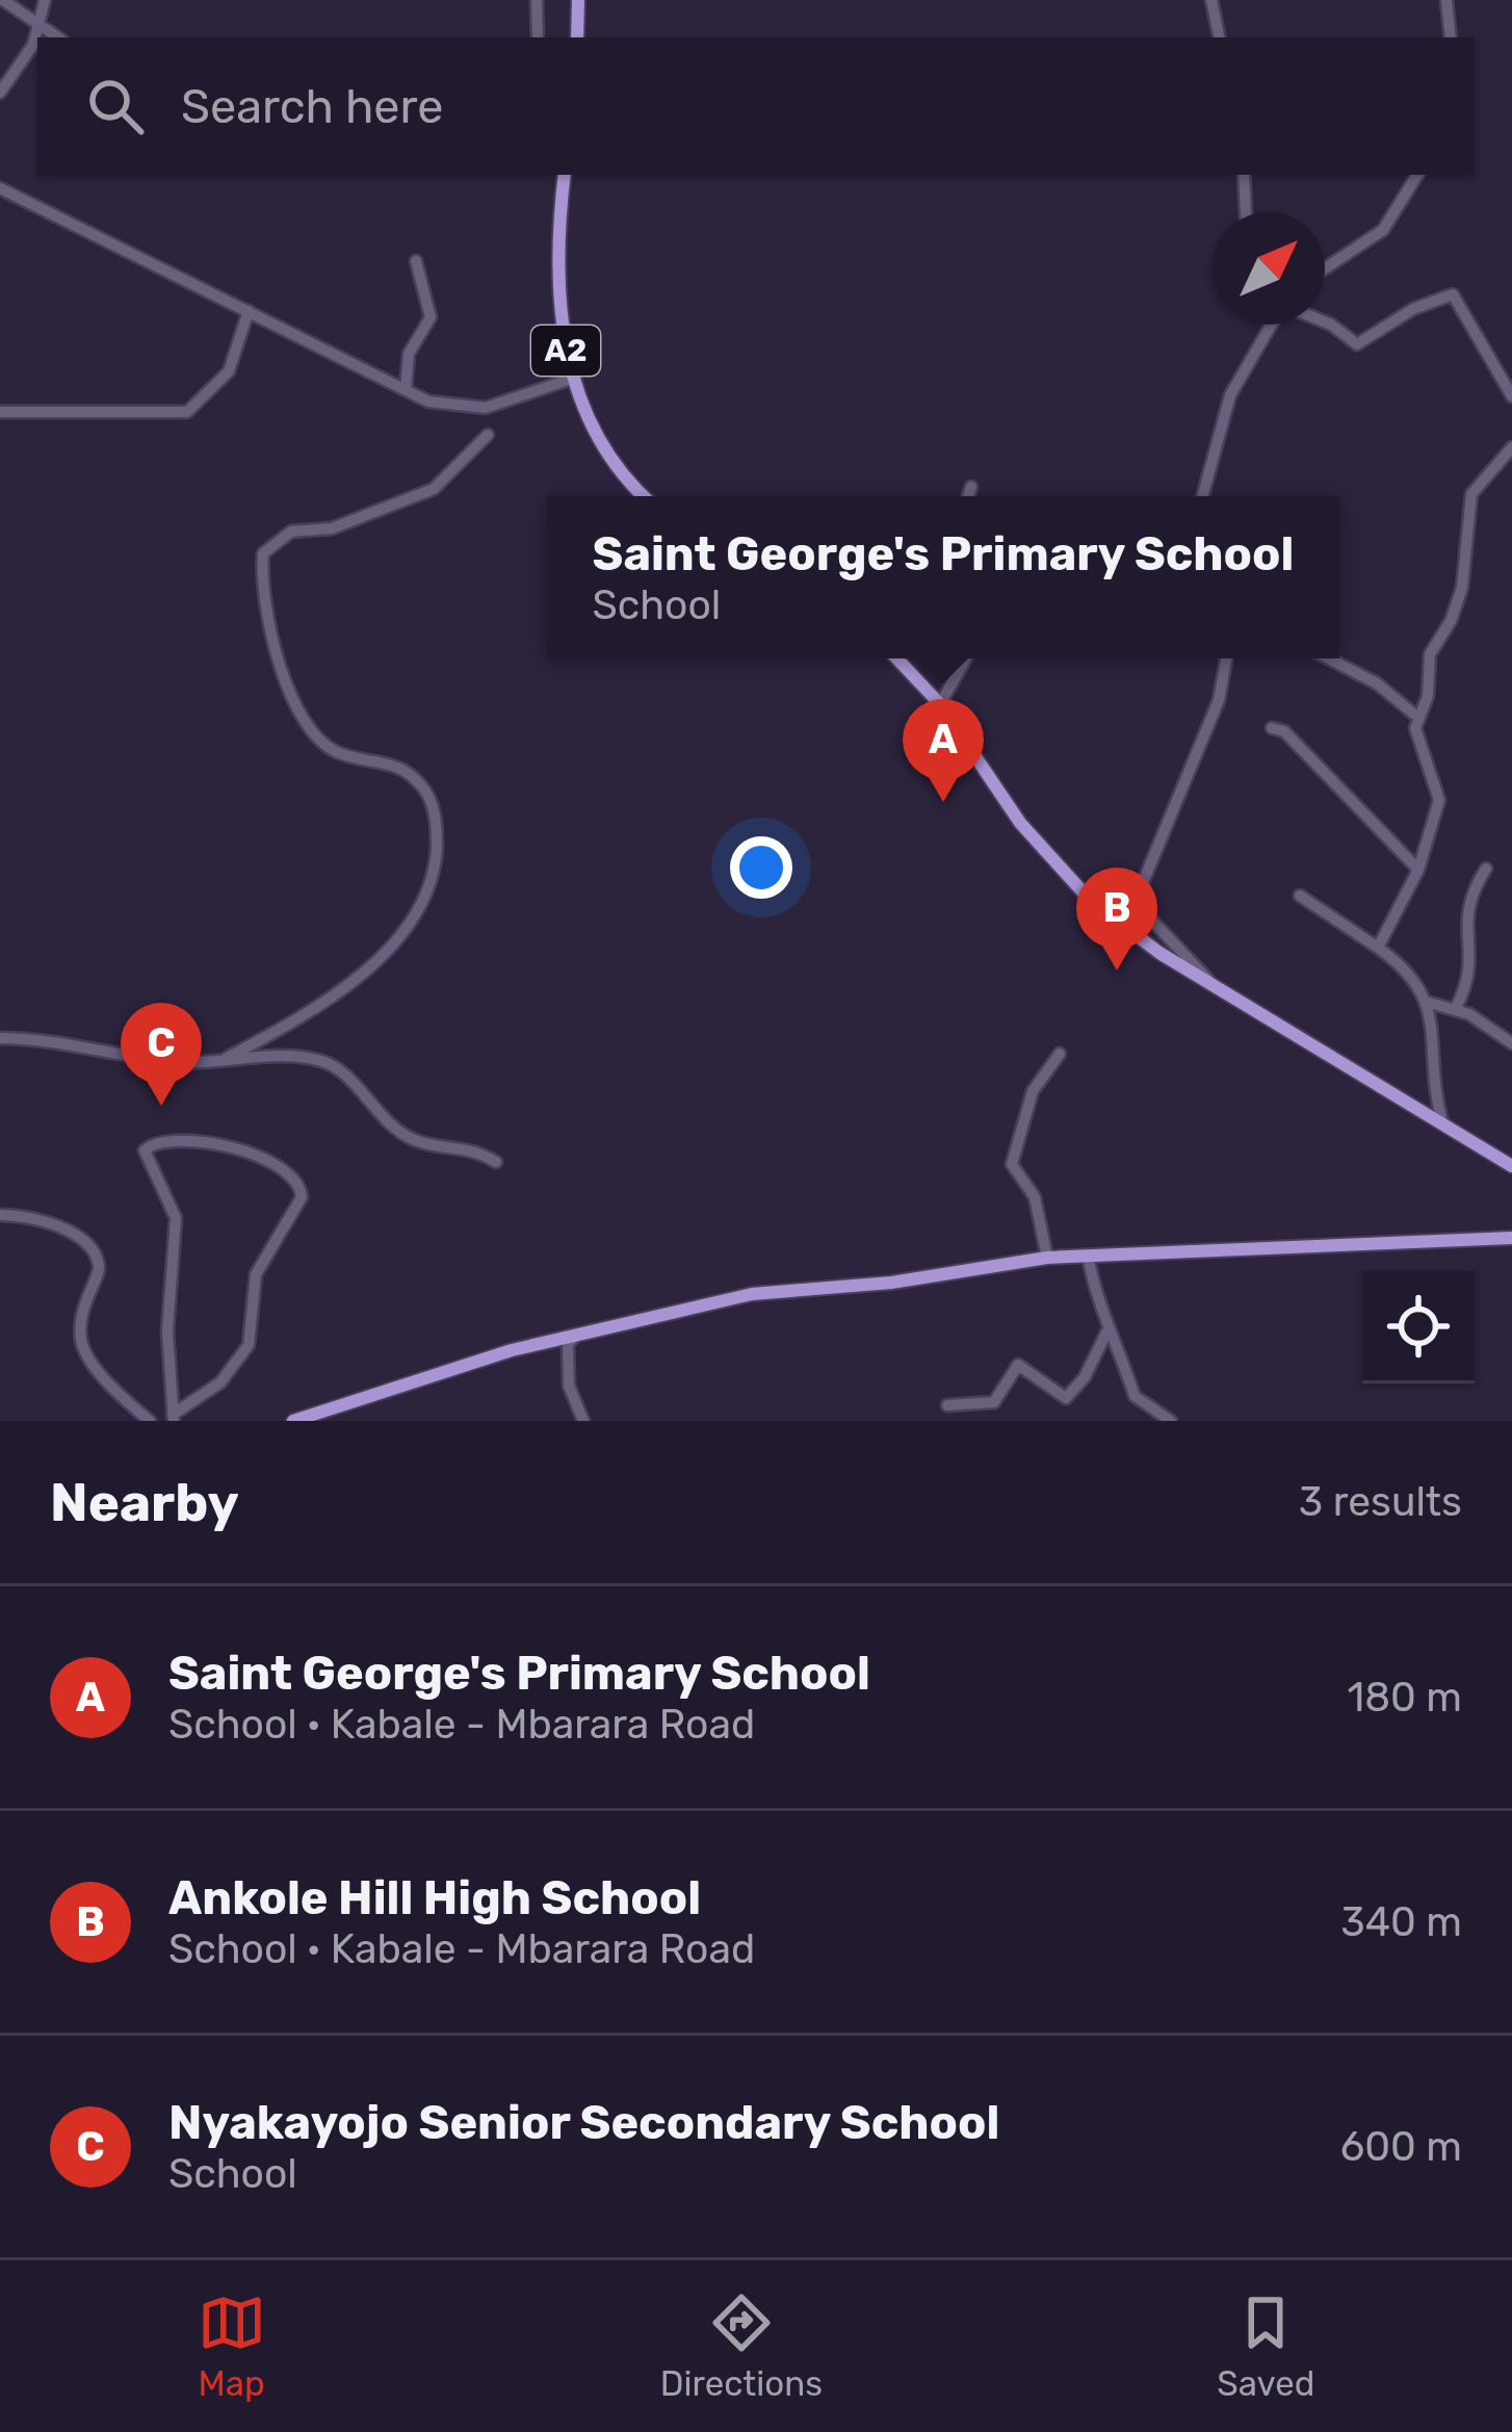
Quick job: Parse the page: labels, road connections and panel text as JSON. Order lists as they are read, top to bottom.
{
  "streets": {
    "main road": ["A2"]
  },
  "north": "top right",
  "page": {
    "search": "Search here",
    "popup": ["Saint George's Primary School", "School"],
    "pins": ["A", "B", "C"],
    "heading": ["Nearby", "3 results"],
    "list": [
      {
        "mark": "A",
        "name": "Saint George's Primary School",
        "note": "School · Kabale - Mbarara Road",
        "value": "180 m"
      },
      {
        "mark": "B",
        "name": "Ankole Hill High School",
        "note": "School · Kabale - Mbarara Road",
        "value": "340 m"
      },
      {
        "mark": "C",
        "name": "Nyakayojo Senior Secondary School",
        "note": "School",
        "value": "600 m"
      }
    ],
    "nav": ["Map", "Directions", "Saved"]
  }
}
